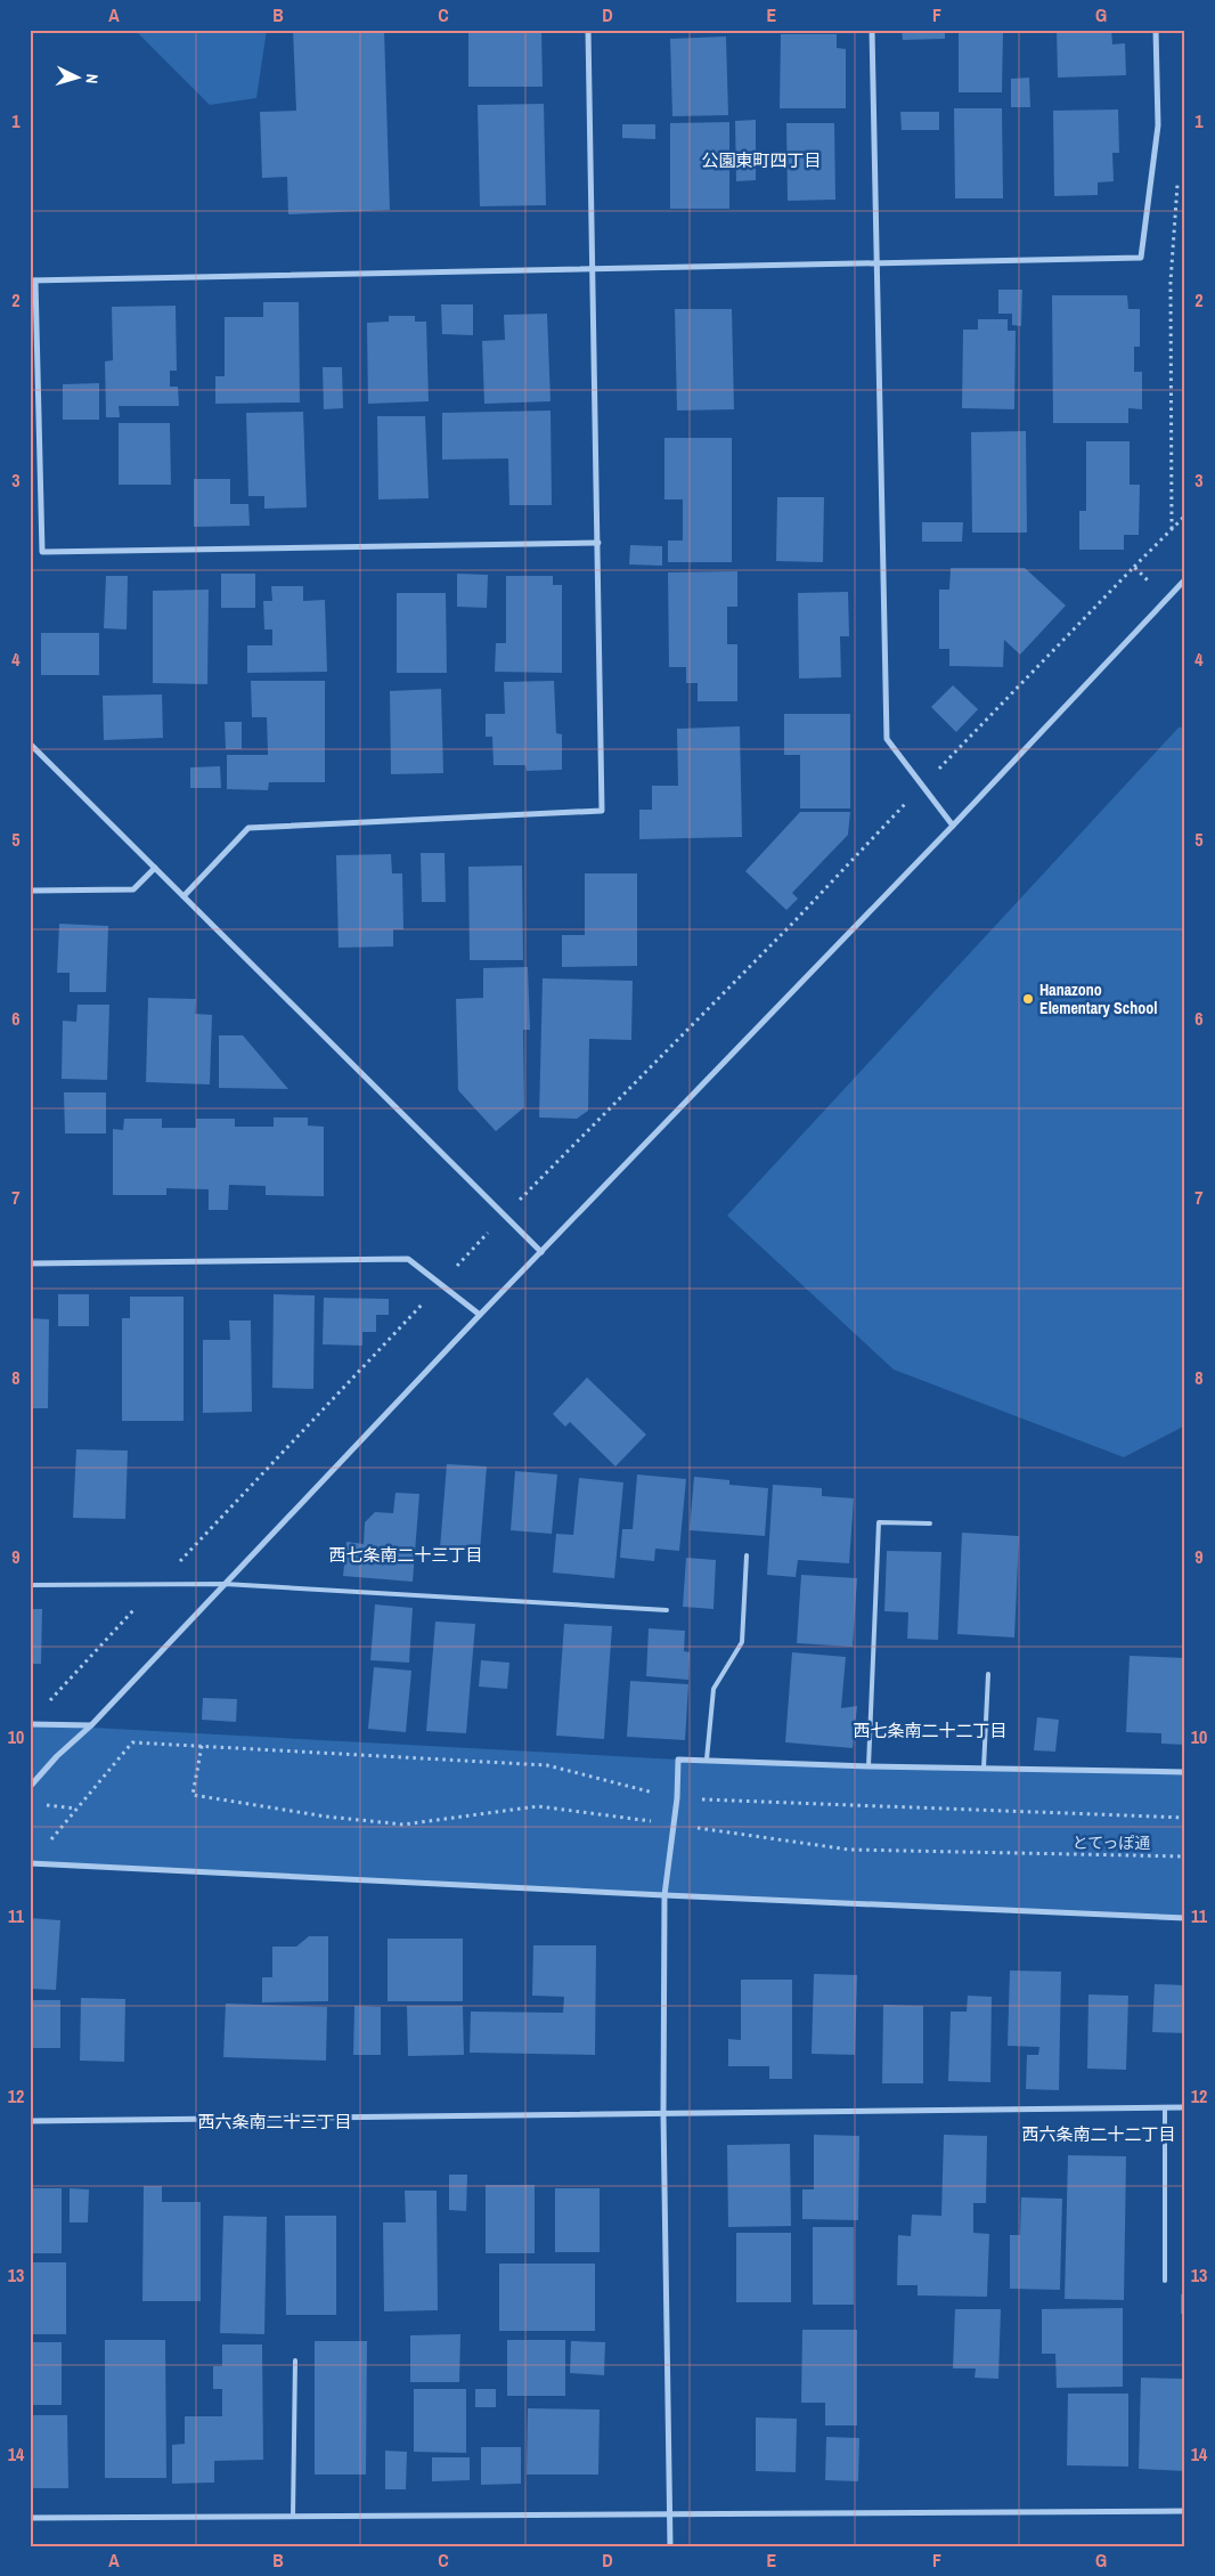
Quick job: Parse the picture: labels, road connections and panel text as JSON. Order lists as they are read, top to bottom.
{
  "districts": [
    "公園東町四丁目",
    "西七条南二十三丁目",
    "西七条南二十二丁目",
    "西六条南二十三丁目",
    "西六条南二十二丁目"
  ],
  "parks": ["とてっぽ通"],
  "places": ["Hanazono Elementary School"],
  "north": "right",
  "grid": {
    "columns": [
      "A",
      "B",
      "C",
      "D",
      "E",
      "F",
      "G"
    ],
    "rows": [
      "1",
      "2",
      "3",
      "4",
      "5",
      "6",
      "7",
      "8",
      "9",
      "10",
      "11",
      "12",
      "13",
      "14"
    ]
  }
}
